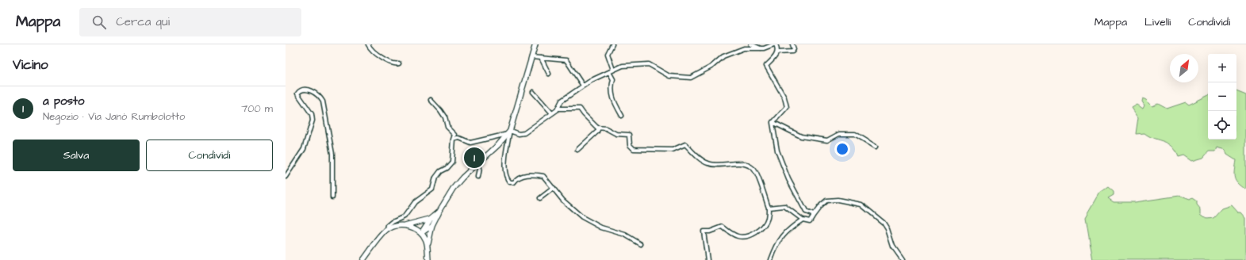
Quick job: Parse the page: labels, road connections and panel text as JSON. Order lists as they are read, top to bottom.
{
  "north": "top right",
  "page": {
    "header": "Mappa",
    "search": "Cerca qui",
    "nav": ["Mappa", "Livelli", "Condividi"],
    "heading": "Vicino",
    "map_buttons": ["+", "−"],
    "list": [
      {
        "mark": "1",
        "name": "a posto",
        "note": "Negozio · Via Janò Rumbolotto",
        "value": "700 m"
      }
    ],
    "buttons": ["Salva", "Condividi"],
    "pins": "1"
  }
}
